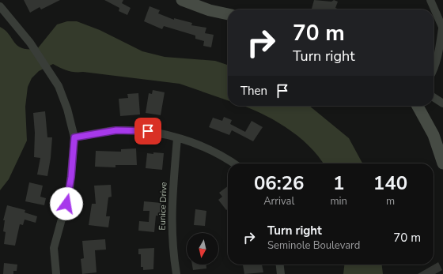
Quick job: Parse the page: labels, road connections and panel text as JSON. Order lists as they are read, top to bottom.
{
  "streets": {
    "street": ["Eunice Drive"]
  },
  "north": "bottom",
  "page": {
    "turn": ["70 m", "Turn right"],
    "then": "Then",
    "eta": [
      "06:26",
      "Arrival",
      "1",
      "min",
      "140",
      "m"
    ],
    "list": [
      {
        "name": "Turn right",
        "note": "Seminole Boulevard",
        "value": "70 m"
      }
    ]
  }
}
